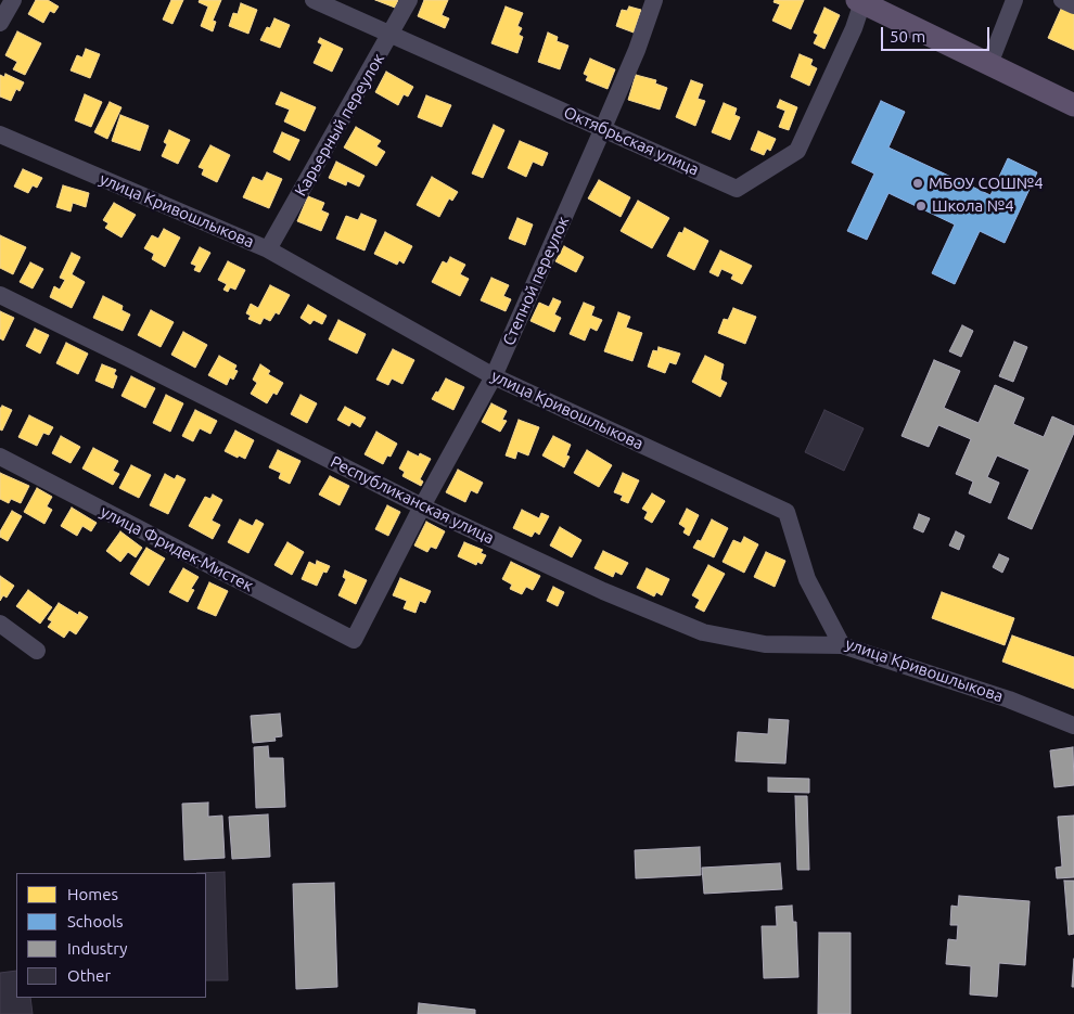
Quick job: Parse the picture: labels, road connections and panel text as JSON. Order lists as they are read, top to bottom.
{
  "streets": {
    "street": [
      "Карьерный переулок",
      "Октябрьская улица",
      "улица Кривошлыкова",
      "Степной переулок",
      "Республиканская улица",
      "улица Фридек-Мистек"
    ]
  },
  "crossings": [
    ["Карьерный переулок", "Октябрьская улица"],
    ["Карьерный переулок", "улица Кривошлыкова"],
    ["Октябрьская улица", "Степной переулок"],
    ["улица Кривошлыкова", "Степной переулок"],
    ["улица Кривошлыкова", "Республиканская улица"],
    ["Степной переулок", "Республиканская улица"],
    ["Степной переулок", "улица Фридек-Мистек"]
  ],
  "places": ["МБОУ СОШ№4", "Школа №4"],
  "legend": [
    "Homes",
    "Schools",
    "Industry",
    "Other"
  ],
  "scale_bar": "50 m"
}
